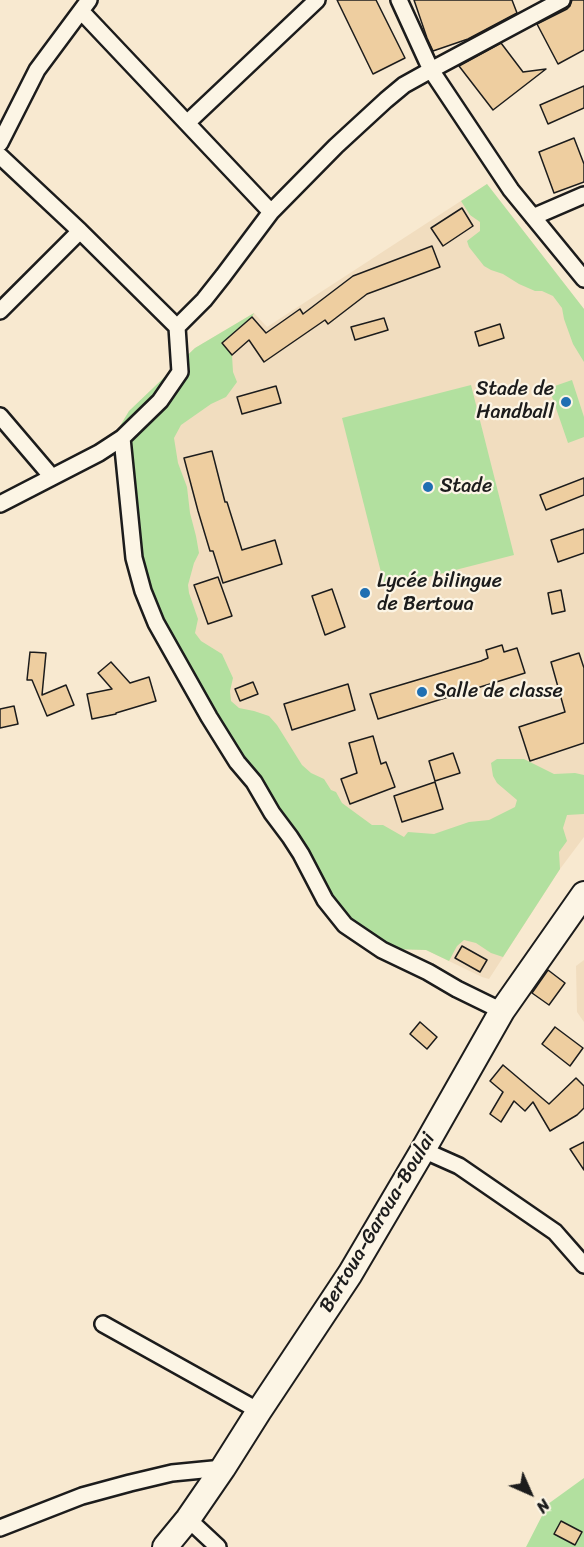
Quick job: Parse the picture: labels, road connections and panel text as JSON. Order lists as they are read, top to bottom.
{
  "streets": {
    "highway": ["Bertoua-Garoua-Boulai"]
  },
  "places": [
    "Stade de Handball",
    "Stade",
    "Lycée bilingue de Bertoua",
    "Salle de classe"
  ],
  "north": "bottom right"
}
